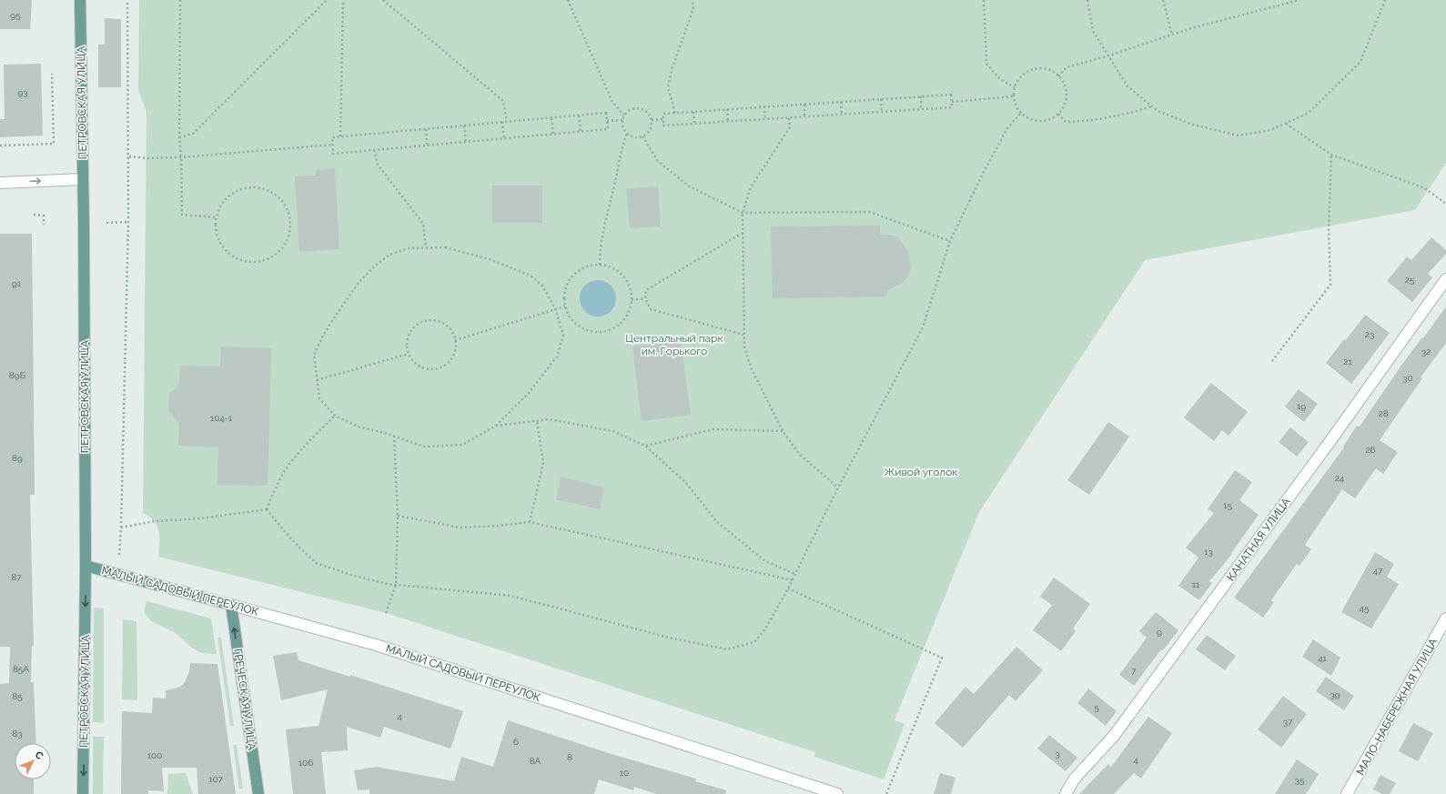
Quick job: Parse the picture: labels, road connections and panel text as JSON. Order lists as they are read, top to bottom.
{
  "streets": {
    "main road": ["ПЕТРОВСКАЯ УЛИЦА", "МАЛЫЙ САДОВЫЙ ПЕРЕУЛОК", "ГРЕЧЕСКАЯ УЛИЦА"],
    "street": ["КАНАТНАЯ УЛИЦА", "МАЛО-НАБЕРЕЖНАЯ УЛИЦА"]
  },
  "crossings": [
    ["ПЕТРОВСКАЯ УЛИЦА", "МАЛЫЙ САДОВЫЙ ПЕРЕУЛОК"],
    ["МАЛЫЙ САДОВЫЙ ПЕРЕУЛОК", "ГРЕЧЕСКАЯ УЛИЦА"]
  ],
  "one_way": ["ГРЕЧЕСКАЯ УЛИЦА"],
  "parks": ["Центральный парк им. Горького", "Живой уголок"],
  "house_numbers": [
    "95",
    "93",
    "25",
    "91",
    "23",
    "32",
    "21",
    "89Б",
    "30",
    "19",
    "28",
    "104-1",
    "26",
    "89",
    "24",
    "15",
    "13",
    "47",
    "87",
    "11",
    "45",
    "9",
    "41",
    "85А",
    "7",
    "39",
    "85",
    "5",
    "4",
    "37",
    "83",
    "6",
    "3",
    "100",
    "8",
    "4",
    "8А",
    "106",
    "10",
    "107",
    "35"
  ],
  "north": "top right"
}
